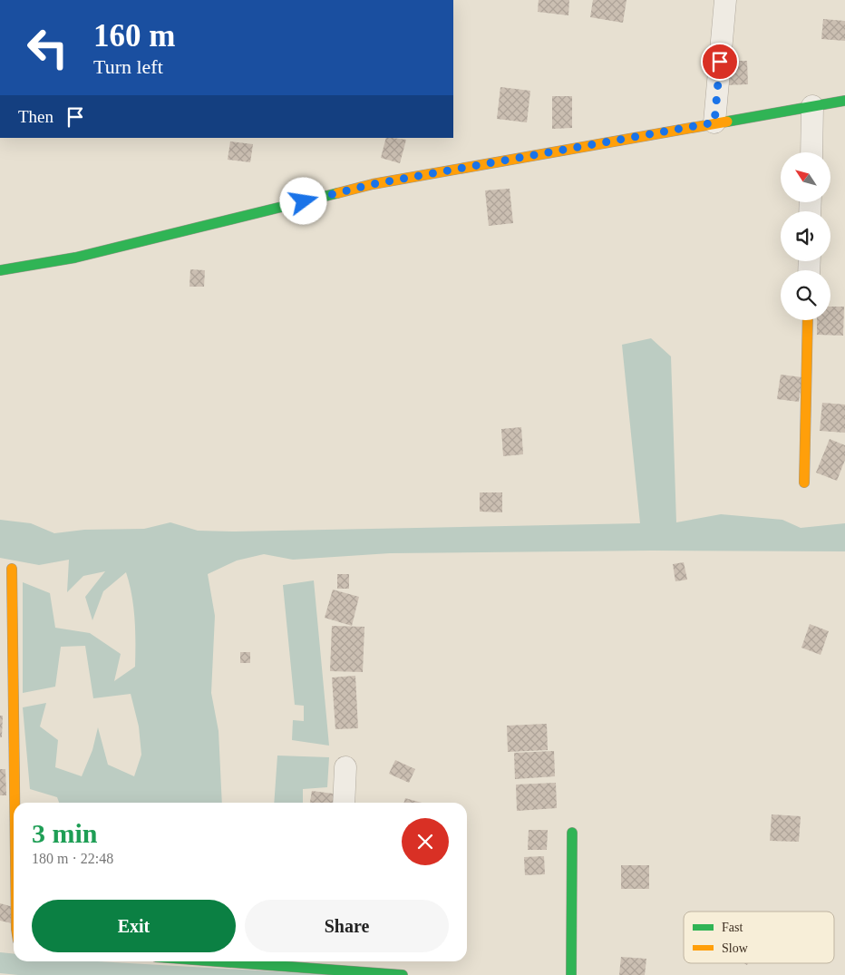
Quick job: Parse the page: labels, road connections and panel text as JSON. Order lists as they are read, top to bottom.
{
  "legend": ["Fast", "Slow"],
  "north": "top left",
  "page": {
    "turn": ["160 m", "Turn left"],
    "then": "Then",
    "heading": ["3 min", "180 m · 22:48"],
    "buttons": ["Exit", "Share"]
  }
}
